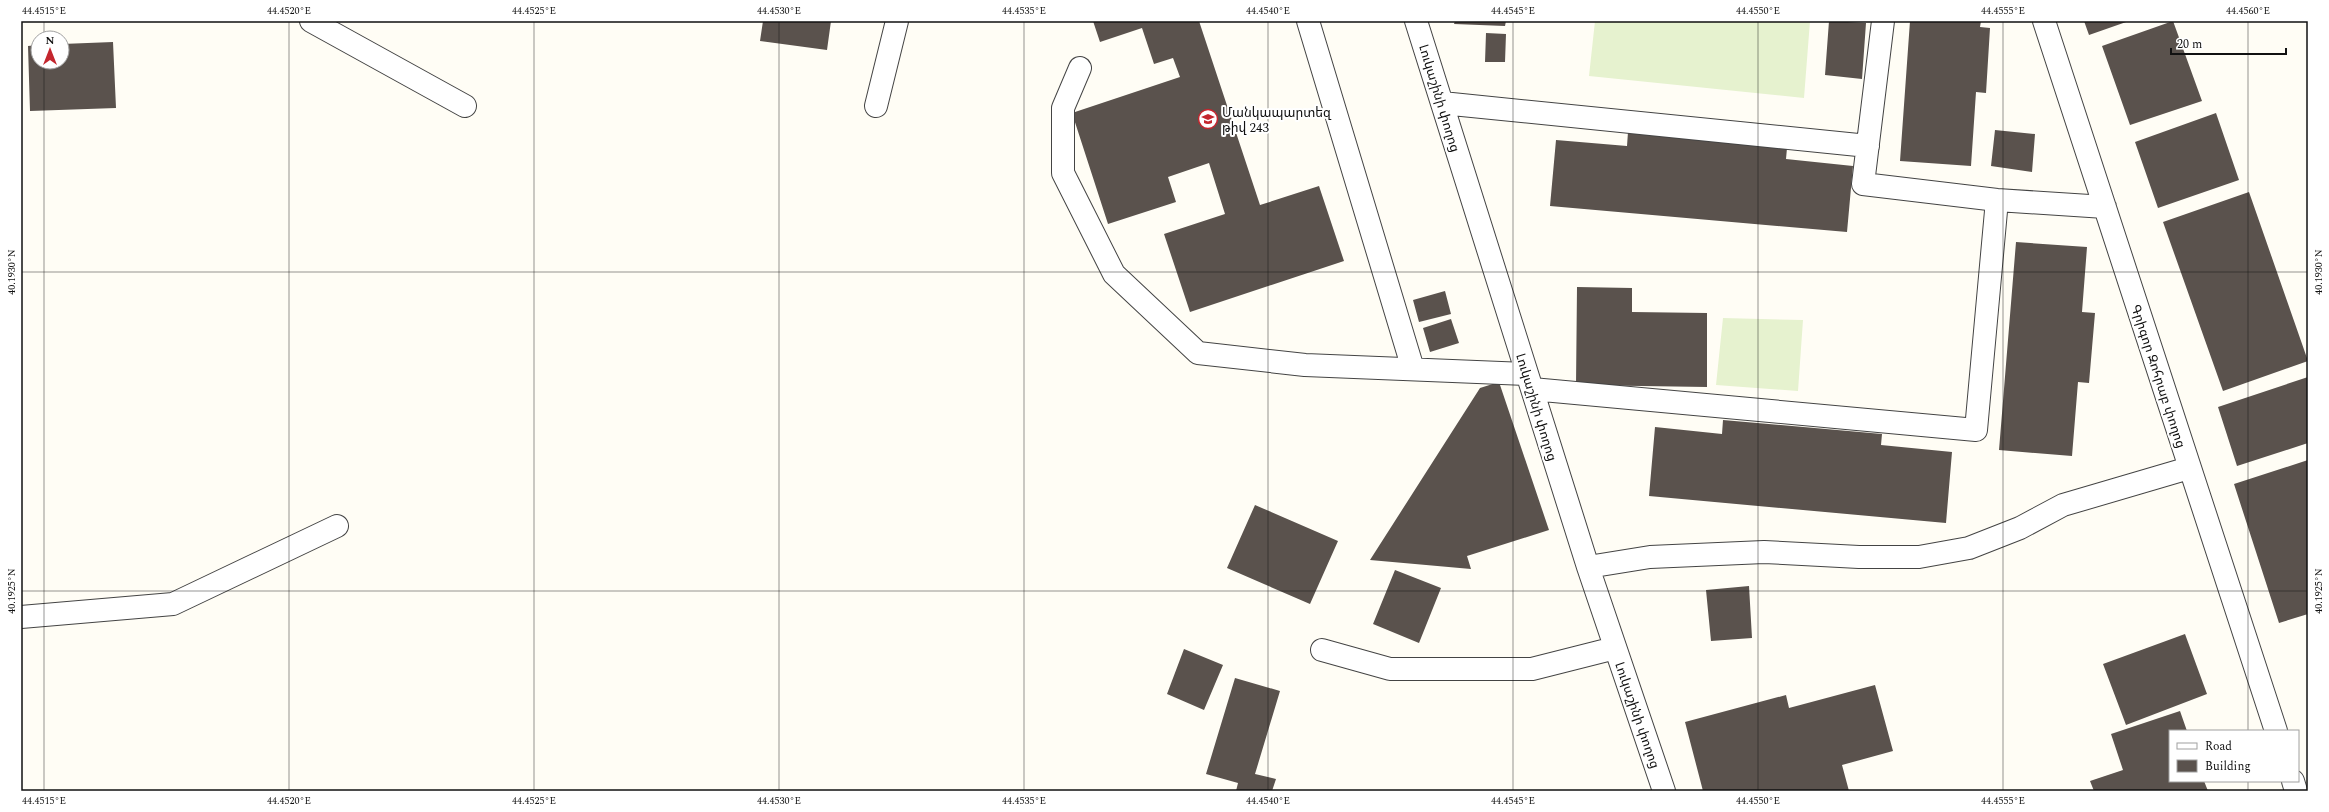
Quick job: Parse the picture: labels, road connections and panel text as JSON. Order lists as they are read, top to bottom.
{
  "streets": {
    "street": ["Լուկաշինի փողոց", "Գրիգոր Զոհրաբ փողոց"]
  },
  "places": {
    "school or university": ["Մանկապարտեզ թիվ 243"]
  },
  "legend": ["Road", "Building"],
  "scale_bar": "20 m",
  "north": "top",
  "coordinates": [
    "44.4515°E",
    "44.4520°E",
    "44.4525°E",
    "44.4530°E",
    "44.4535°E",
    "44.4540°E",
    "44.4545°E",
    "44.4550°E",
    "44.4555°E",
    "44.4560°E",
    "40.1930°N",
    "40.1925°N"
  ]
}
